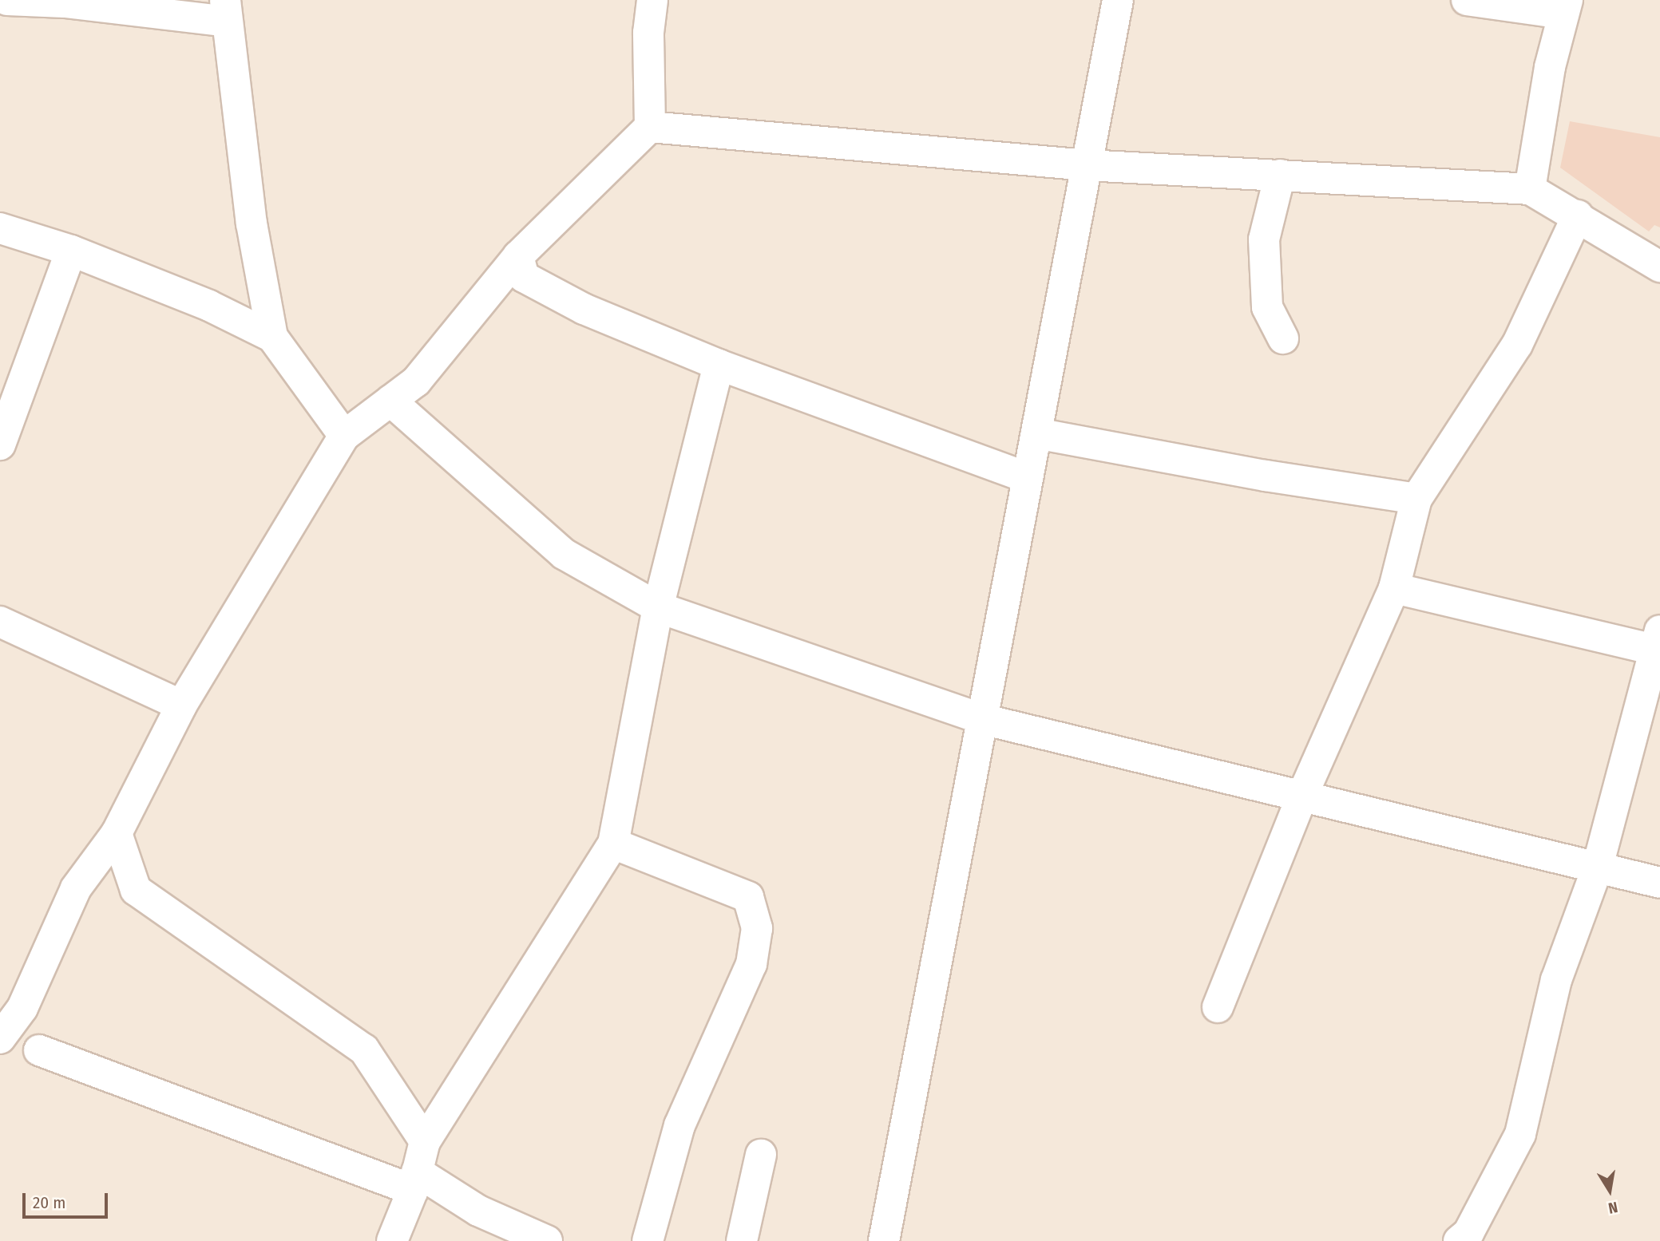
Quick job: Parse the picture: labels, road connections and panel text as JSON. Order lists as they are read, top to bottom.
{
  "scale_bar": "20 m",
  "north": "bottom"
}
